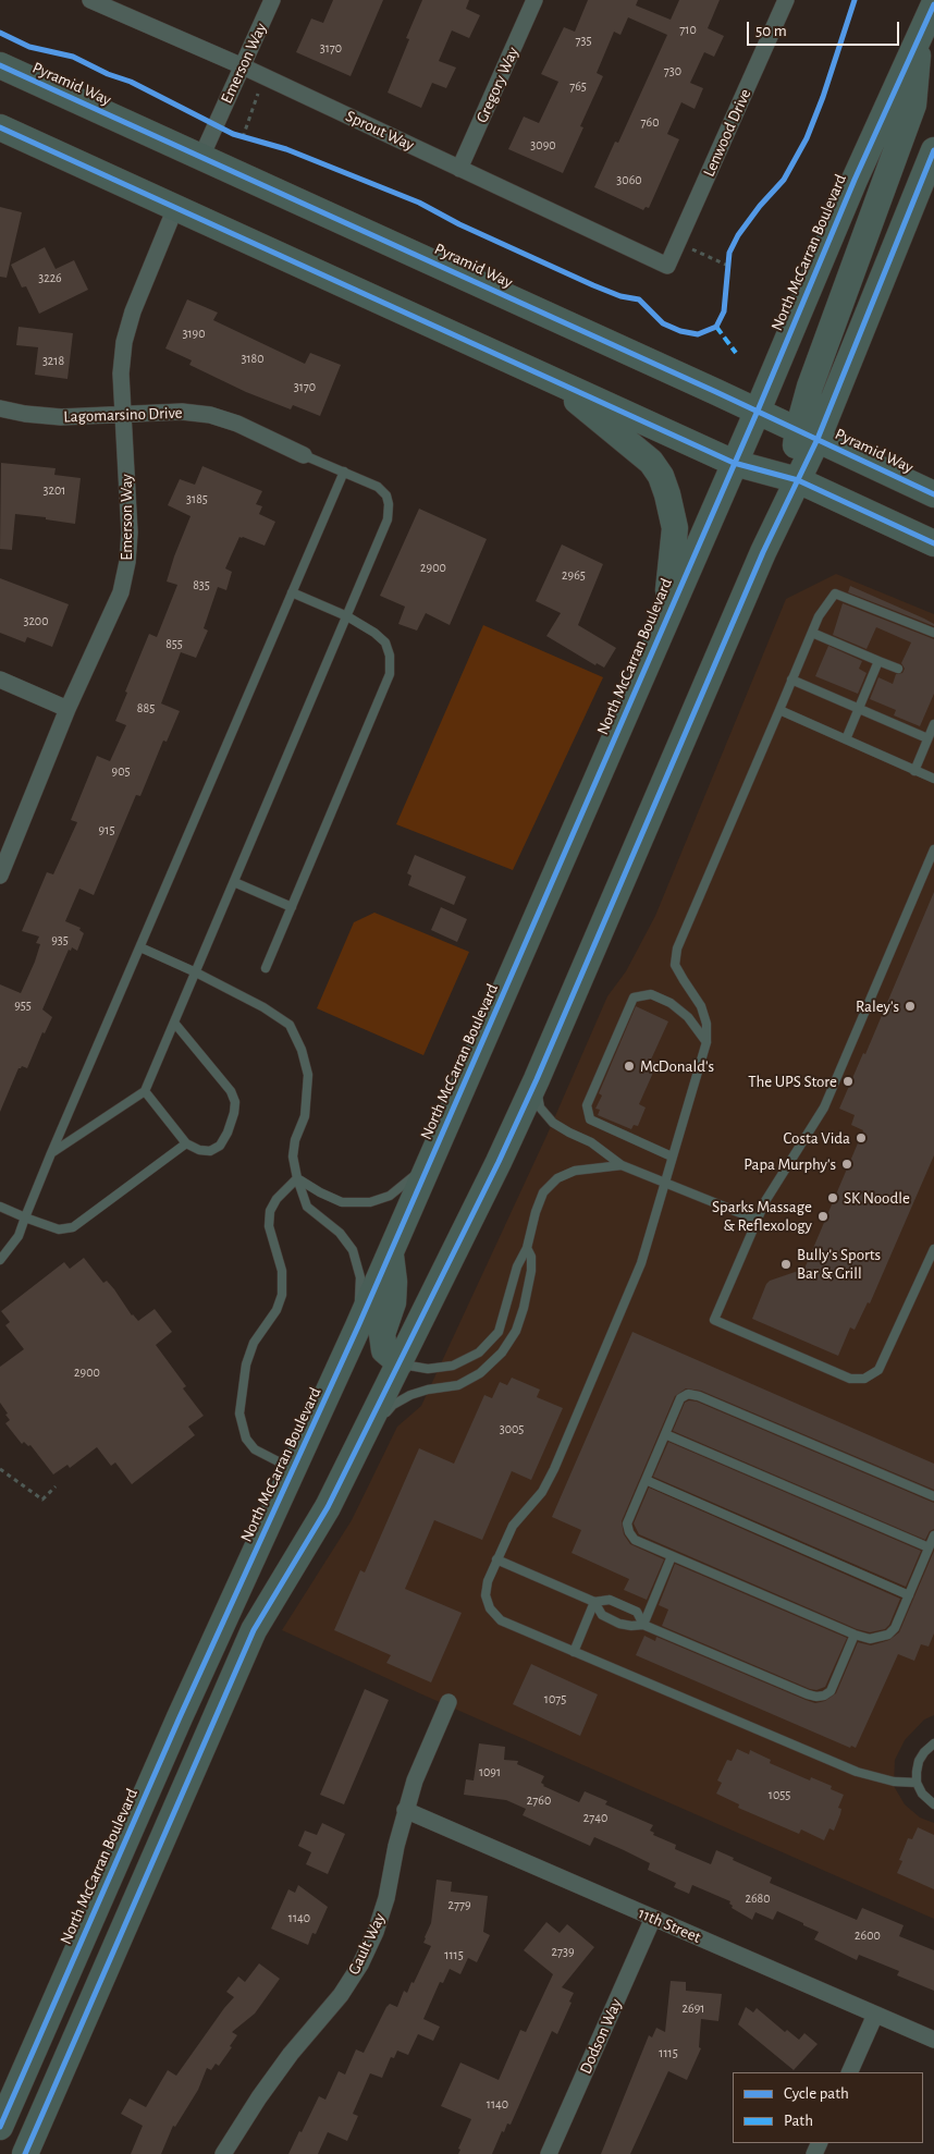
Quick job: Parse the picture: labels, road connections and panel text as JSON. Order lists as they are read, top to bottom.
{
  "streets": {
    "main road": ["Pyramid Way", "North McCarran Boulevard"],
    "street": [
      "Emerson Way",
      "Gregory Way",
      "Sprout Way",
      "Lenwood Drive",
      "Lagomarsino Drive",
      "11th Street",
      "Gault Way",
      "Dodson Way"
    ]
  },
  "crossings": [
    ["Emerson Way", "Pyramid Way"],
    ["Emerson Way", "Sprout Way"],
    ["Emerson Way", "Lagomarsino Drive"],
    ["Pyramid Way", "North McCarran Boulevard"],
    ["Gregory Way", "Sprout Way"],
    ["Sprout Way", "Lenwood Drive"],
    ["11th Street", "Gault Way"],
    ["11th Street", "Dodson Way"]
  ],
  "places": [
    "Raley's",
    "McDonald's",
    "The UPS Store",
    "Costa Vida",
    "Papa Murphy's",
    "SK Noodle",
    "Sparks Massage & Reflexology",
    "Bully's Sports Bar & Grill"
  ],
  "house_numbers": [
    "710",
    "735",
    "3170",
    "730",
    "765",
    "760",
    "3090",
    "3060",
    "3226",
    "3190",
    "3180",
    "3218",
    "3170",
    "3201",
    "3185",
    "2900",
    "2965",
    "835",
    "3200",
    "855",
    "885",
    "905",
    "915",
    "935",
    "955",
    "2900",
    "3005",
    "1075",
    "1091",
    "1055",
    "2760",
    "2740",
    "2680",
    "2779",
    "1140",
    "2600",
    "2739",
    "1115",
    "2691",
    "1115",
    "1140"
  ],
  "legend": ["Cycle path", "Path"],
  "scale_bar": "50 m"
}
